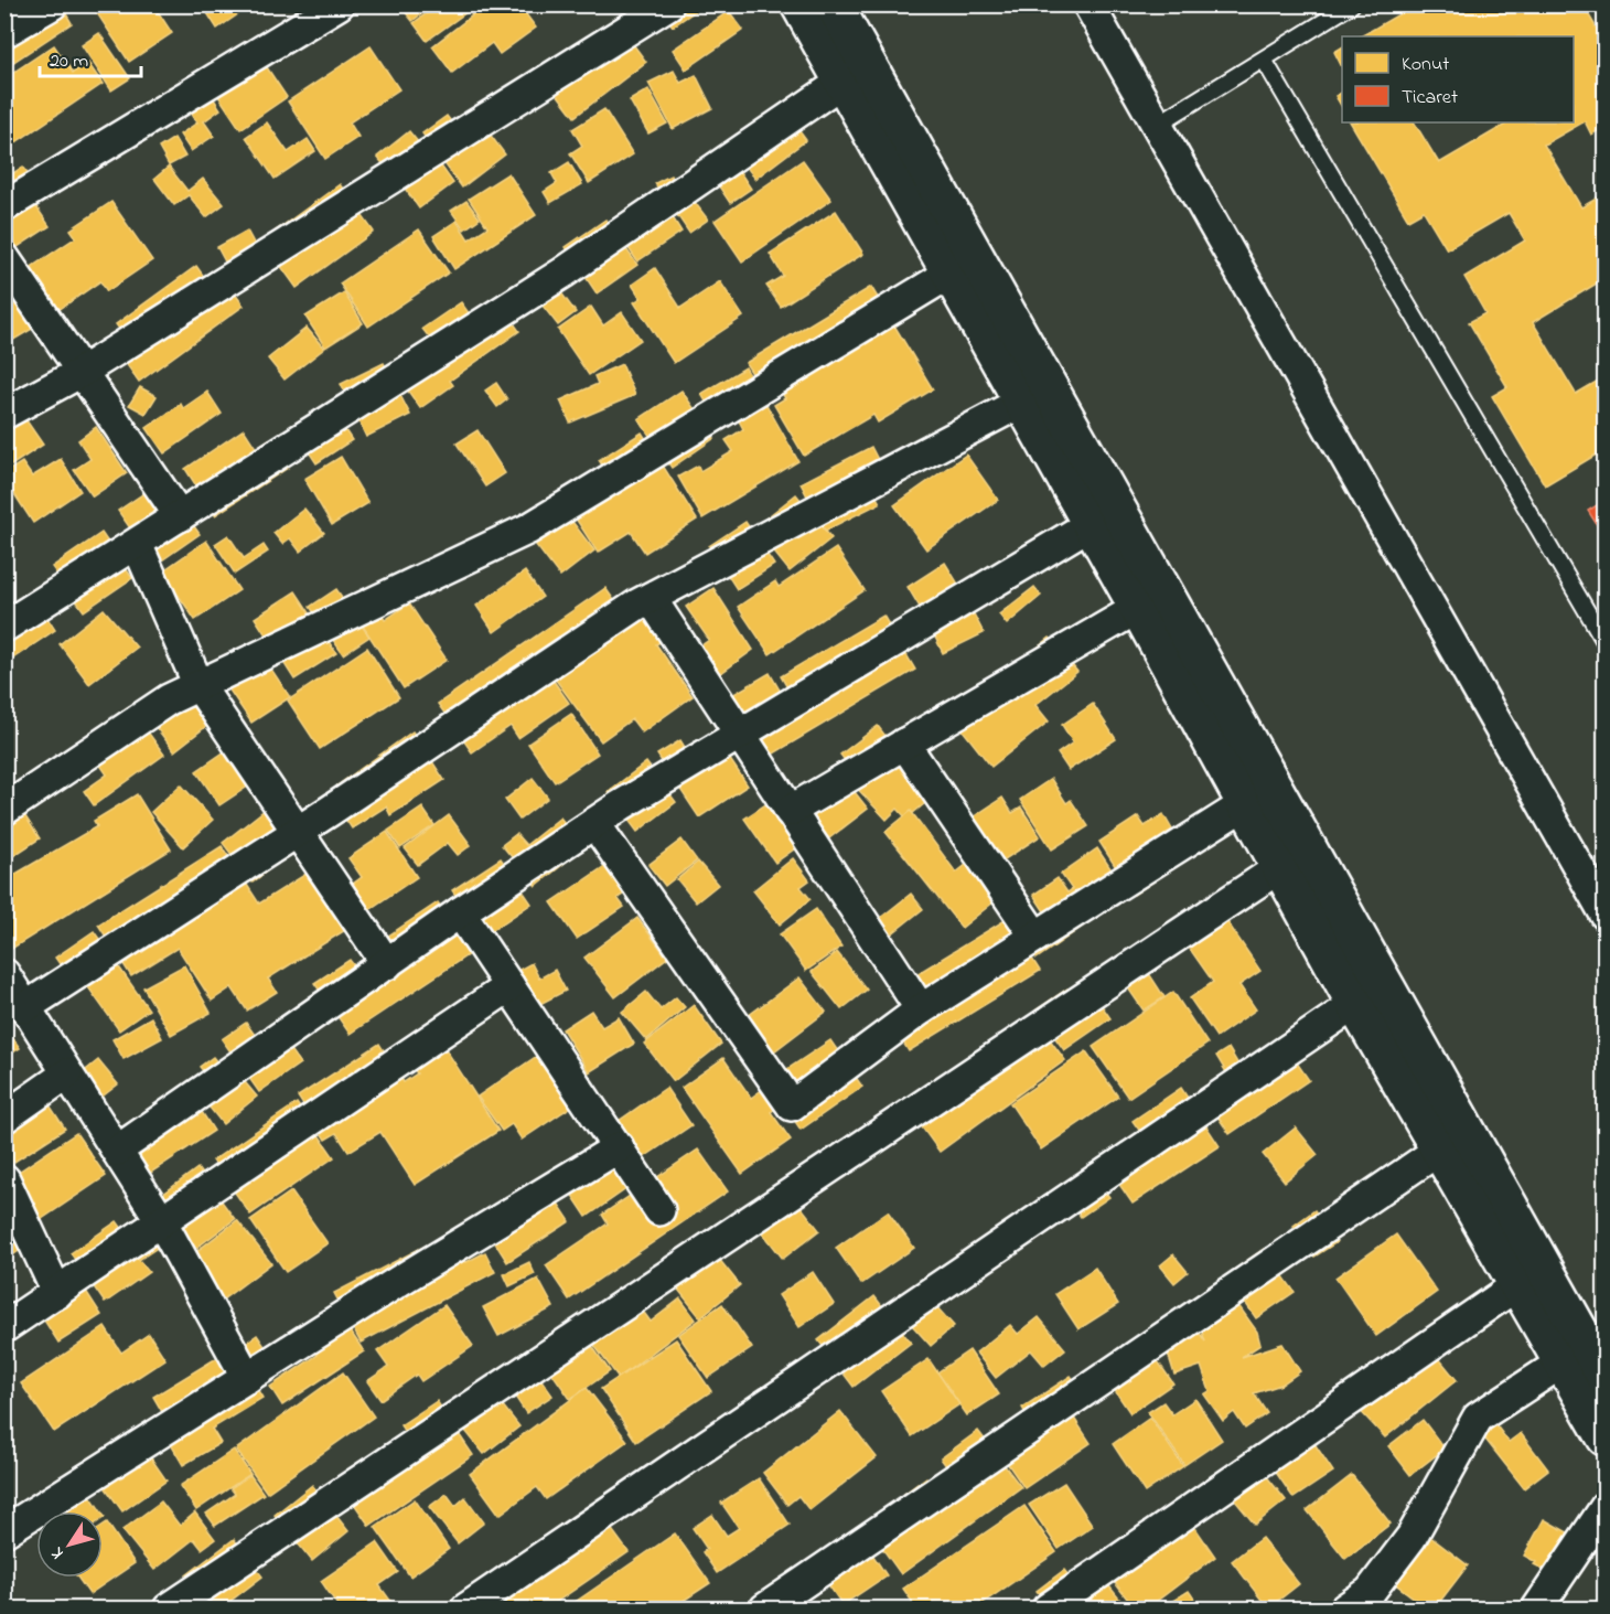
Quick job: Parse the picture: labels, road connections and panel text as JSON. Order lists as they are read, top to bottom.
{
  "legend": ["Konut", "Ticaret"],
  "scale_bar": "20 m",
  "north": "bottom left"
}
